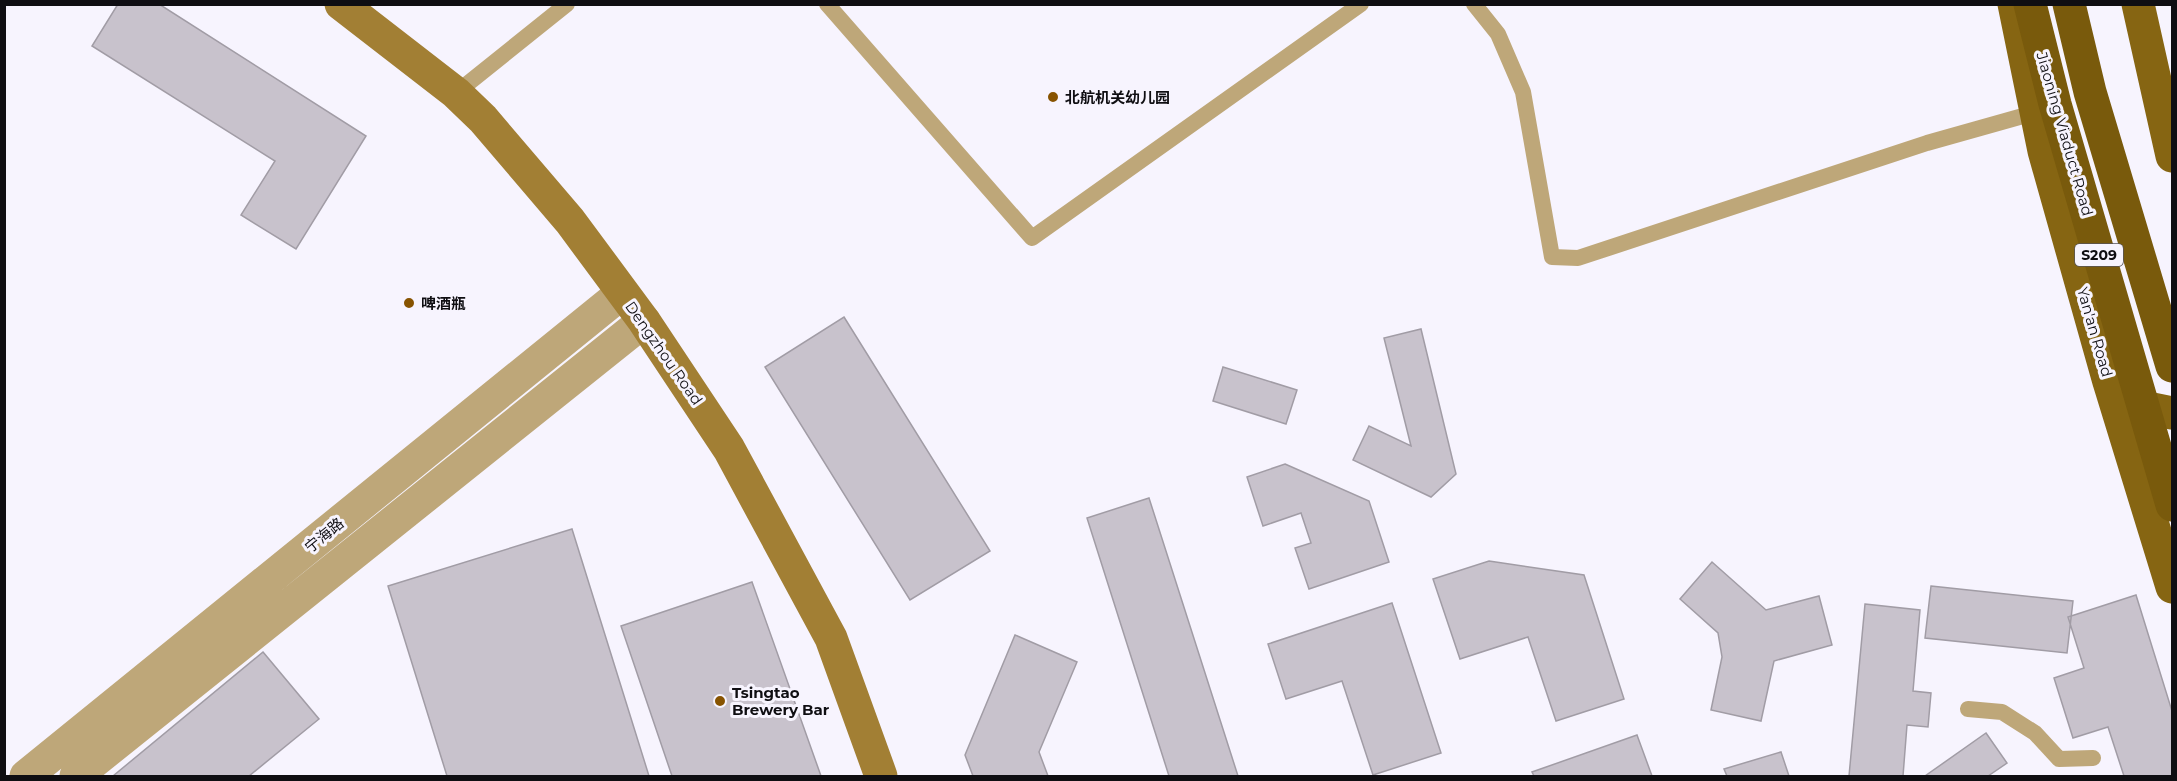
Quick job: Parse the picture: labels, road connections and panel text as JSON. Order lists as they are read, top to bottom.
{
  "streets": {
    "highway": ["Jiaoning Viaduct Road", "S209"],
    "main road": ["Yan'an Road", "Dengzhou Road"],
    "street": ["宁海路"]
  },
  "crossings": [
    ["Dengzhou Road", "宁海路"]
  ],
  "places": ["北航机关幼儿园", "啤酒瓶", "Tsingtao Brewery Bar"]
}
